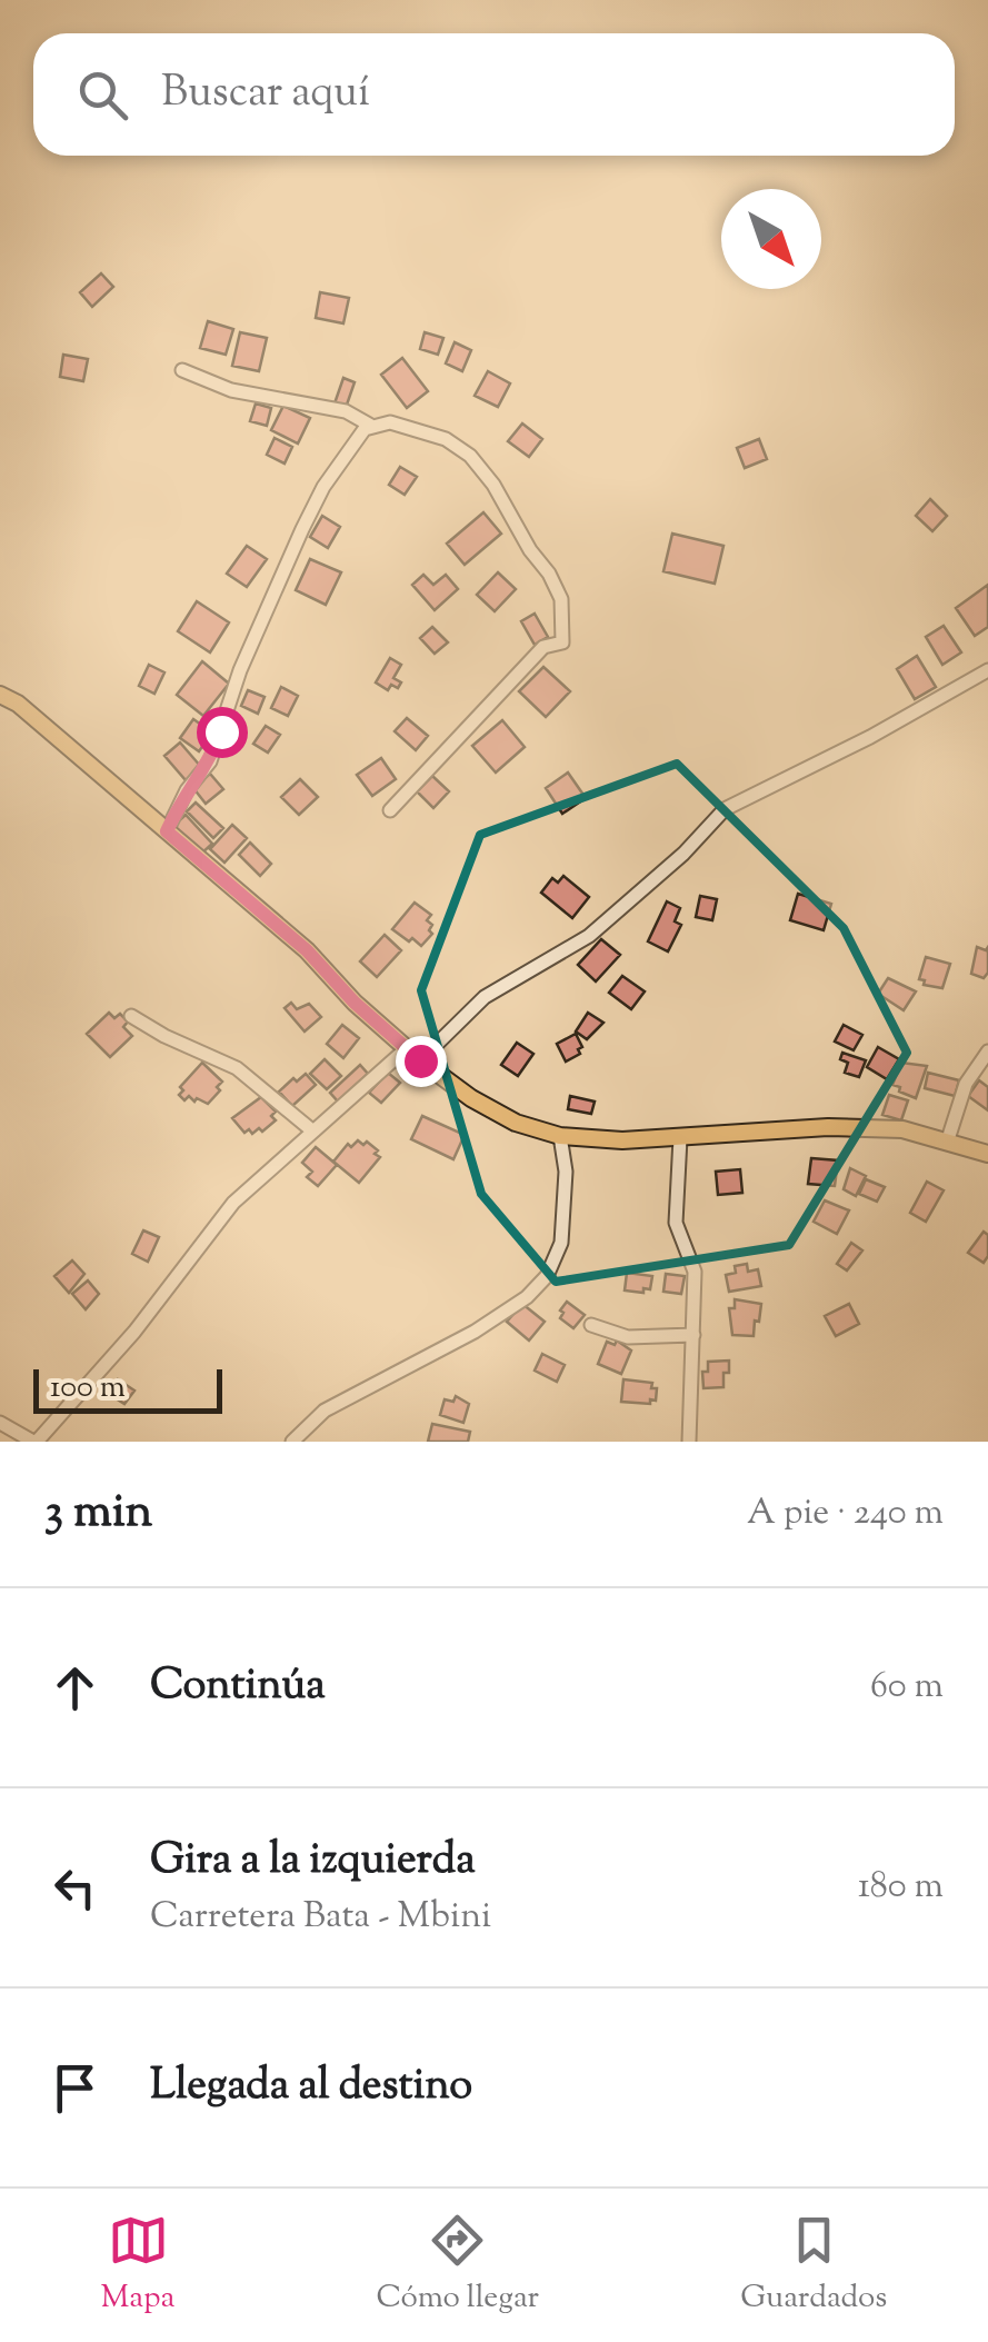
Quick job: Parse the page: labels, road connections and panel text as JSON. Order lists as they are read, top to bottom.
{
  "scale_bar": "100 m",
  "north": "bottom right",
  "page": {
    "search": "Buscar aquí",
    "scale": "100 m",
    "heading": ["3 min", "A pie · 240 m"],
    "list": [
      ["Continúa", "60 m"],
      ["Gira a la izquierda", "Carretera Bata - Mbini", "180 m"],
      "Llegada al destino"
    ],
    "nav": ["Mapa", "Cómo llegar", "Guardados"]
  }
}
